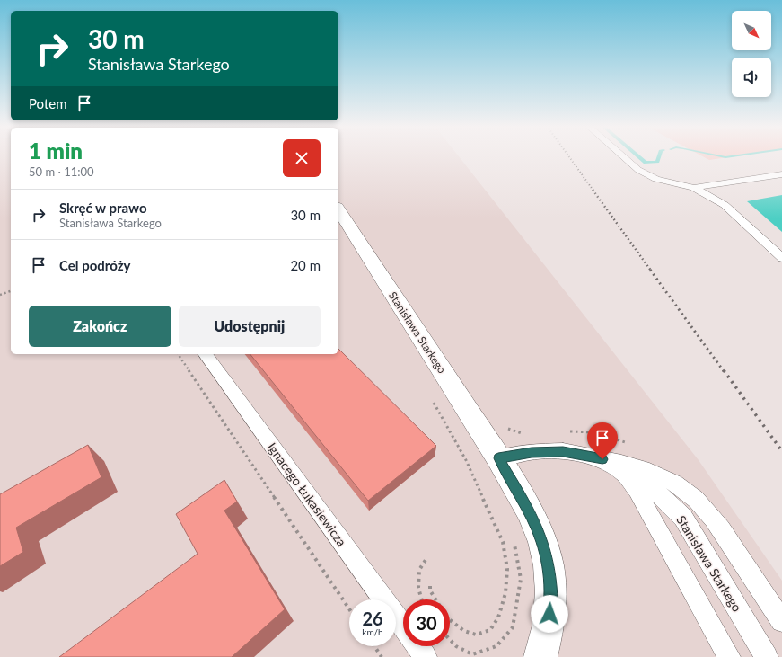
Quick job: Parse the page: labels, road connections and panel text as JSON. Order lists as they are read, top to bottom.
{
  "streets": {
    "street": ["Stanisława Starkego"],
    "lane": ["Ignacego Łukasiewicza"]
  },
  "north": "bottom right",
  "page": {
    "turn": ["30 m", "Stanisława Starkego"],
    "then": "Potem",
    "heading": ["1 min", "50 m · 11:00"],
    "list": [
      {
        "name": "Skręć w prawo",
        "note": "Stanisława Starkego",
        "value": "30 m"
      },
      {
        "name": "Cel podróży",
        "value": "20 m"
      }
    ],
    "buttons": ["Zakończ", "Udostępnij"],
    "speed": "26 km/h",
    "limit": "30"
  }
}
